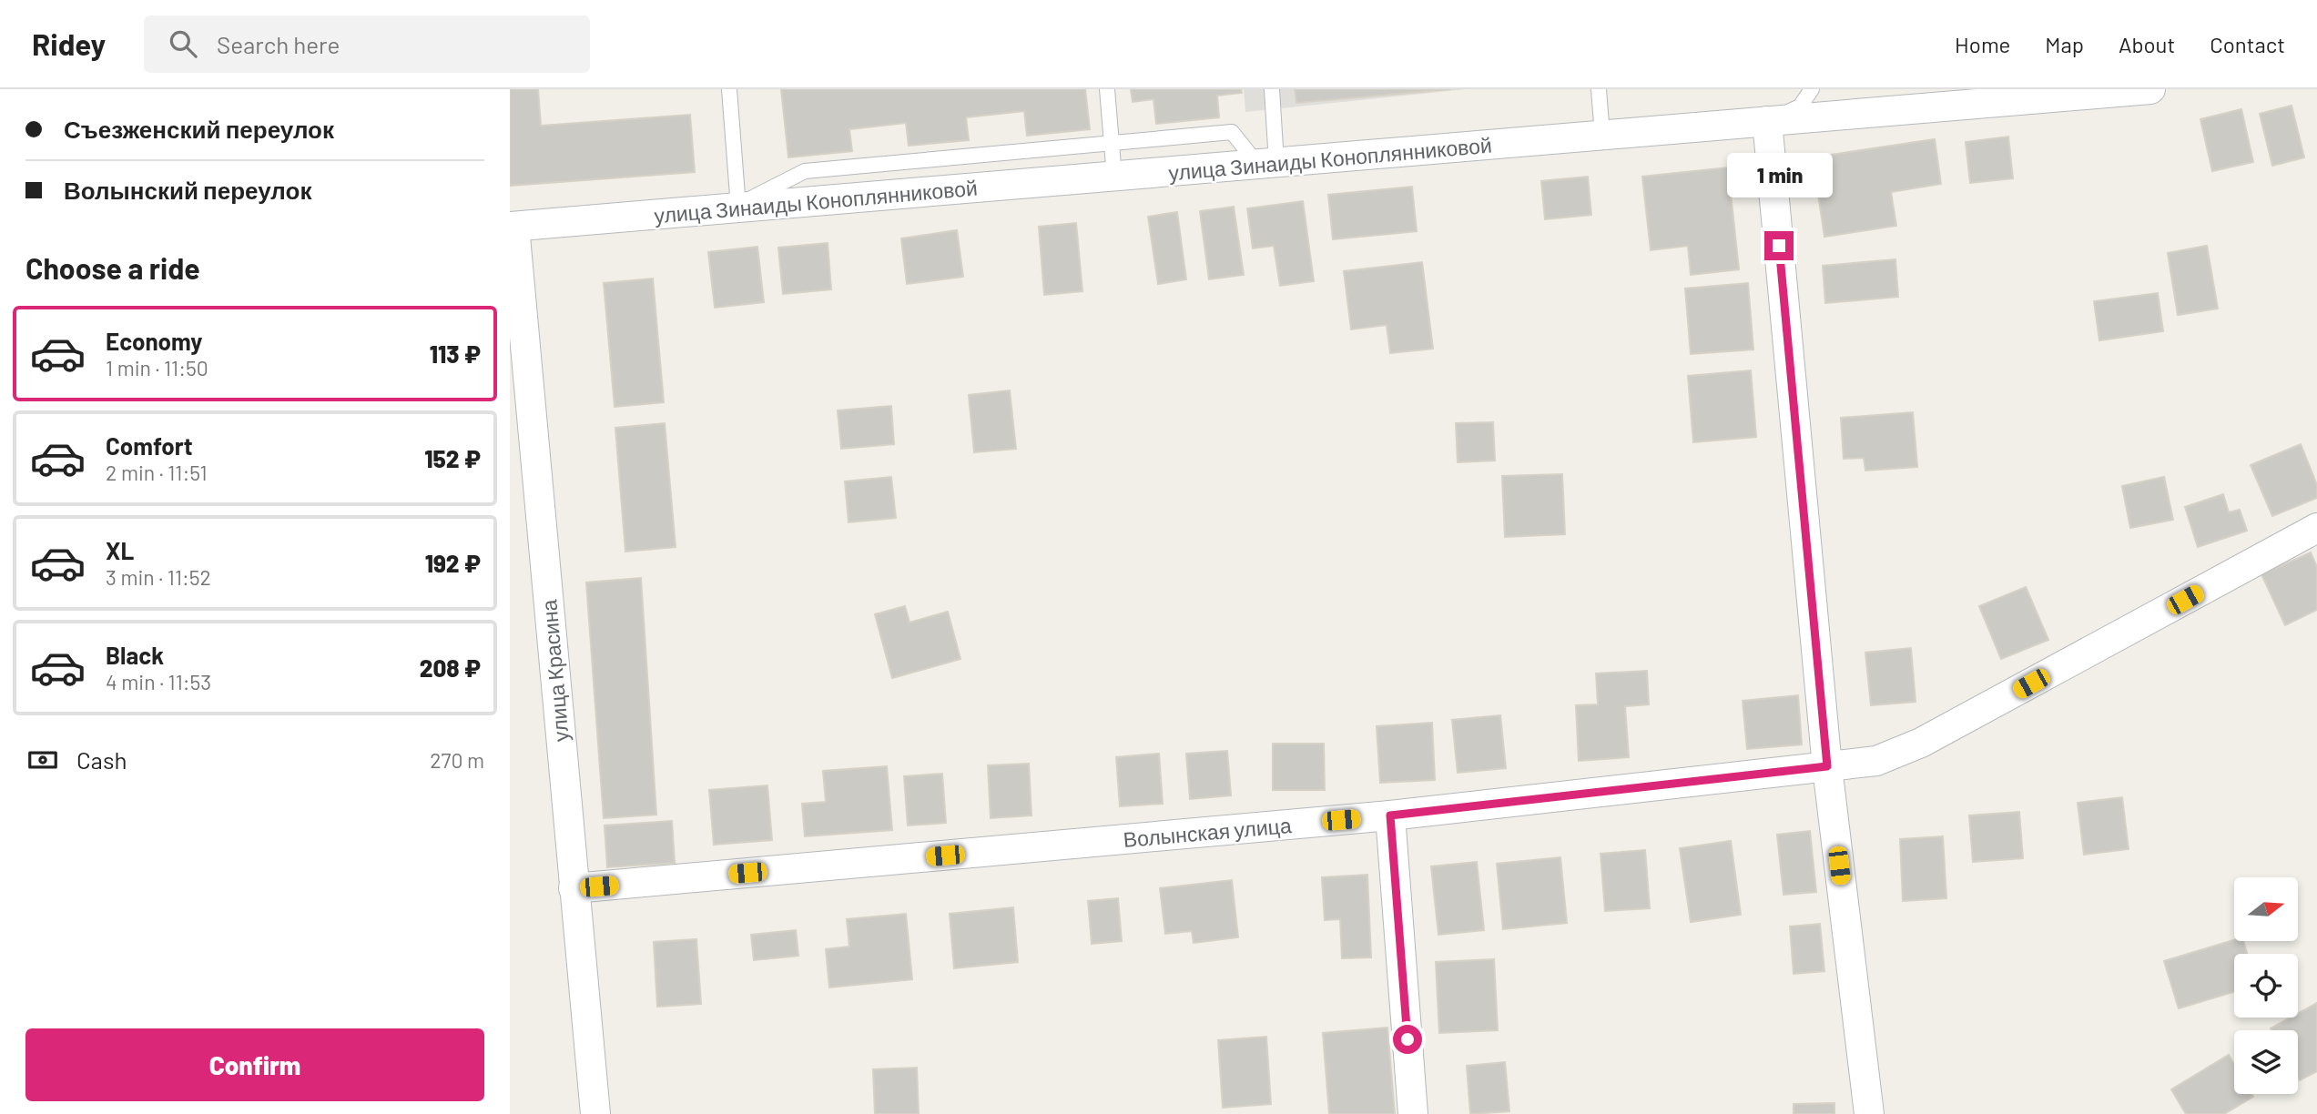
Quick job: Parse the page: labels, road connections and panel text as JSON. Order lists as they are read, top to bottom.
{
  "streets": {
    "street": ["улица Зинаиды Коноплянниковой", "улица Красина", "Волынская улица"]
  },
  "crossings": [
    ["улица Зинаиды Коноплянниковой", "улица Красина"],
    ["улица Красина", "Волынская улица"]
  ],
  "north": "right",
  "page": {
    "header": "Ridey",
    "search": "Search here",
    "nav": [
      "Home",
      "Map",
      "About",
      "Contact"
    ],
    "banner": ["Съезженский переулок", "Волынский переулок"],
    "bubble": "1 min",
    "heading": "Choose a ride",
    "list": [
      {
        "name": "Economy",
        "note": "1 min · 11:50",
        "value": "113 ₽"
      },
      {
        "name": "Comfort",
        "note": "2 min · 11:51",
        "value": "152 ₽"
      },
      {
        "name": "XL",
        "note": "3 min · 11:52",
        "value": "192 ₽"
      },
      {
        "name": "Black",
        "note": "4 min · 11:53",
        "value": "208 ₽"
      }
    ],
    "pay": ["Cash", "270 m"],
    "buttons": "Confirm"
  }
}
